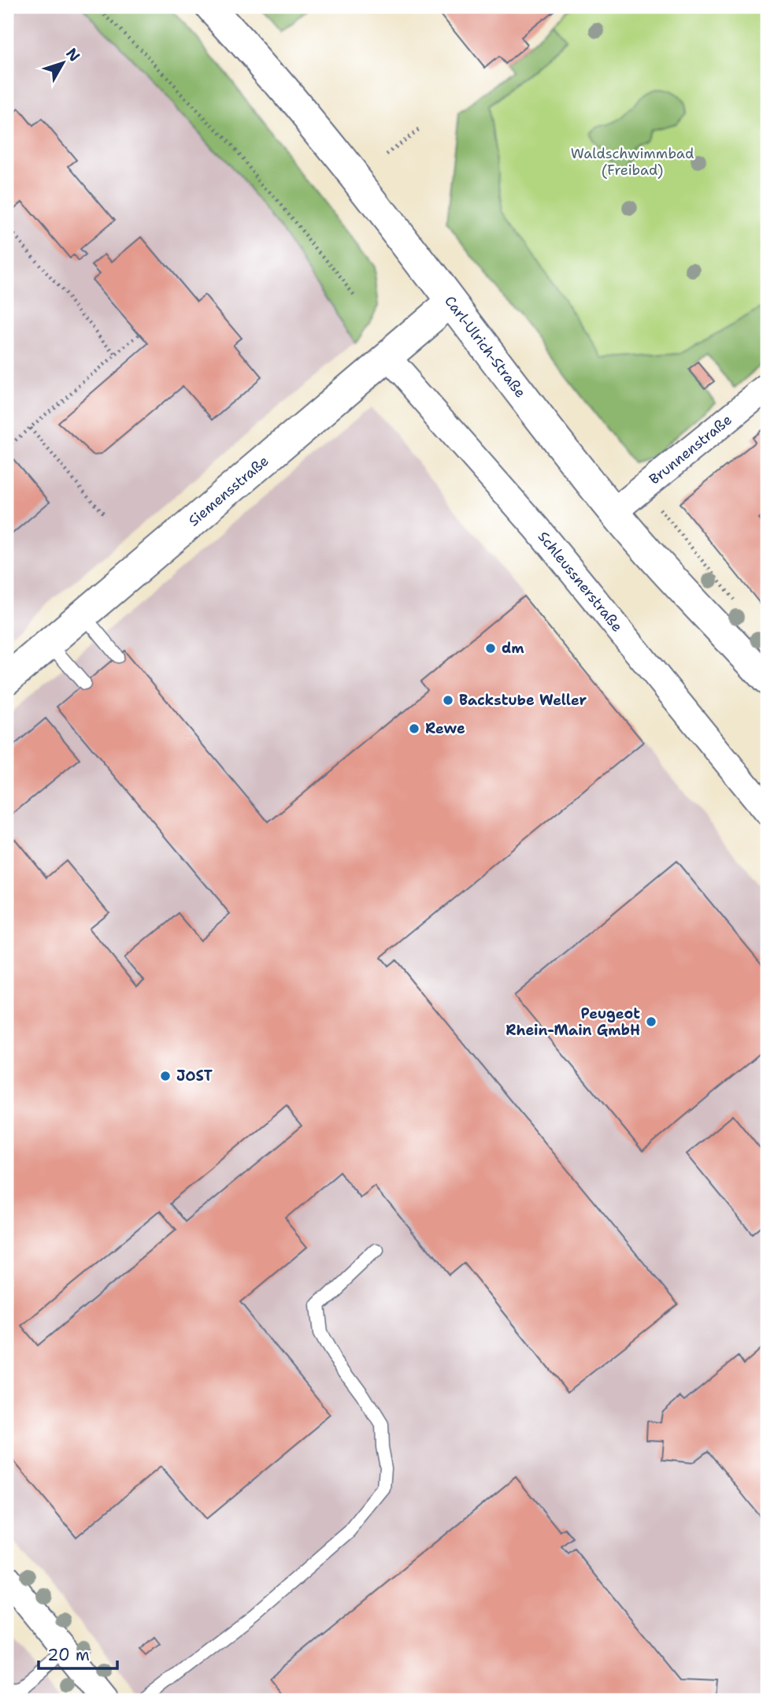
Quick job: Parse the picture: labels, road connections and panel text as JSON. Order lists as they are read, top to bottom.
{
  "streets": {
    "main road": ["Carl-Ulrich-Straße", "Siemensstraße"],
    "street": ["Brunnenstraße", "Schleussnerstraße"]
  },
  "crossings": [
    ["Carl-Ulrich-Straße", "Brunnenstraße"],
    ["Carl-Ulrich-Straße", "Siemensstraße"],
    ["Siemensstraße", "Schleussnerstraße"]
  ],
  "parks": ["Waldschwimmbad (Freibad)"],
  "places": [
    "dm",
    "Backstube Weller",
    "Rewe",
    "Peugeot Rhein-Main GmbH",
    "JOST"
  ],
  "scale_bar": "20 m",
  "north": "top right"
}
